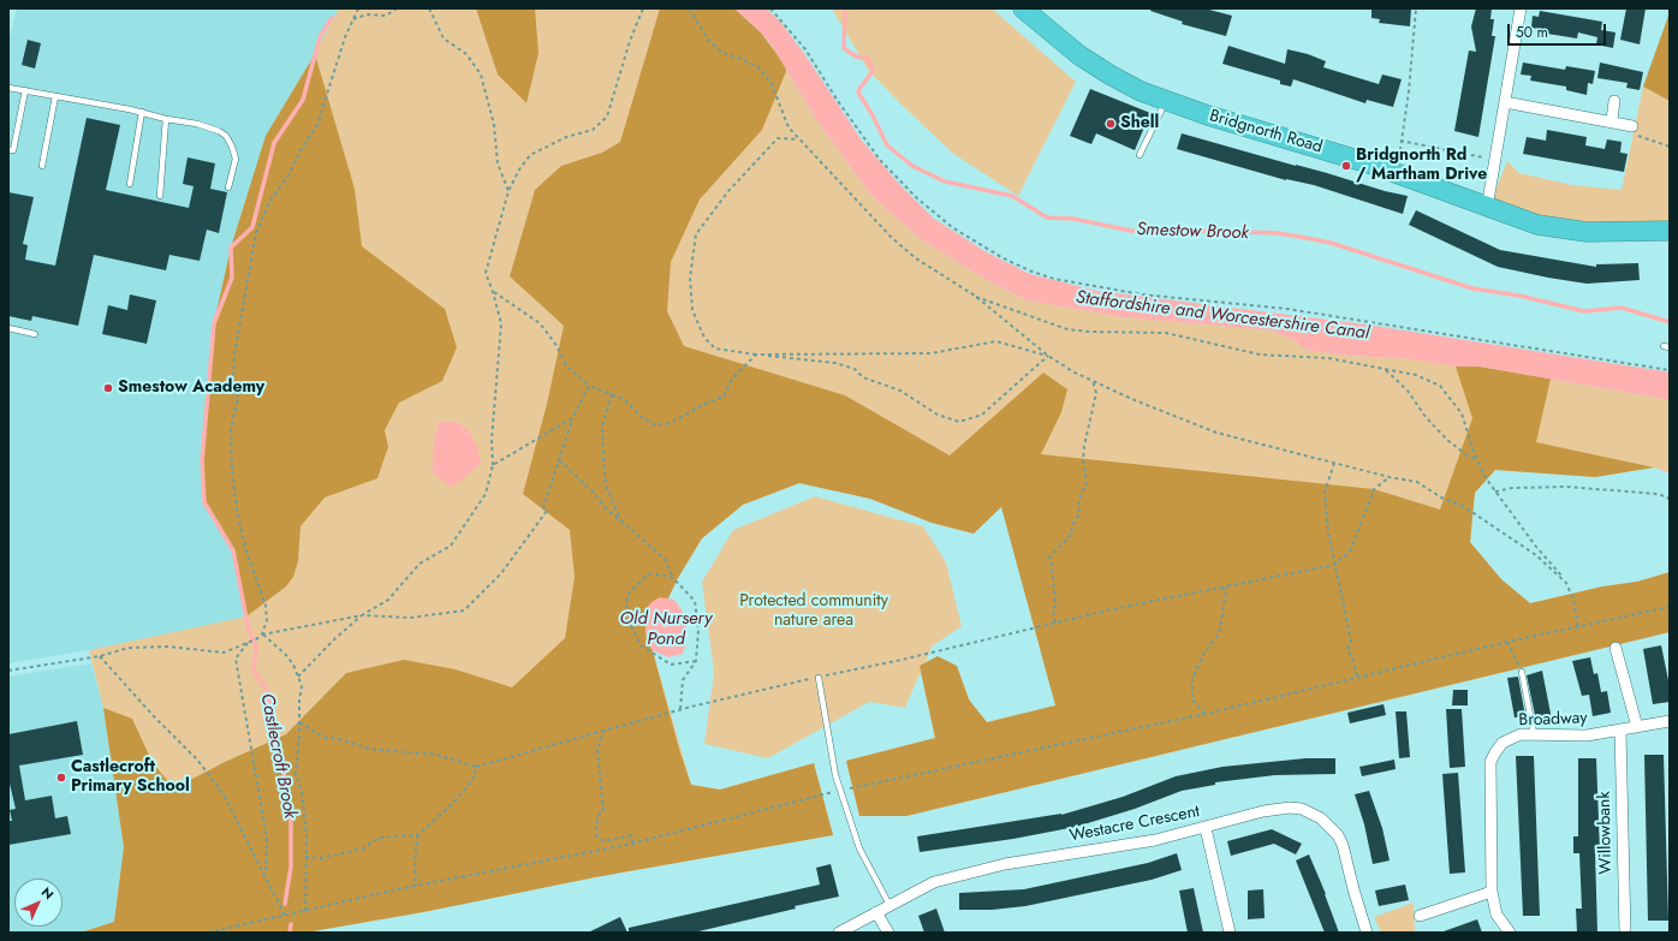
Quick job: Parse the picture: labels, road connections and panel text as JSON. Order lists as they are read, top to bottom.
{
  "streets": {
    "highway": ["Bridgnorth Road"],
    "street": ["Broadway", "Westacre Crescent", "Willowbank"]
  },
  "crossings": [
    ["Broadway", "Willowbank"]
  ],
  "water": [
    "Smestow Brook",
    "Staffordshire and Worcestershire Canal",
    "Old Nursery Pond",
    "Castlecroft Brook"
  ],
  "parks": ["Protected community nature area"],
  "places": [
    "Shell",
    "Bridgnorth Rd / Martham Drive",
    "Smestow Academy",
    "Castlecroft Primary School"
  ],
  "scale_bar": "50 m",
  "north": "top right"
}
